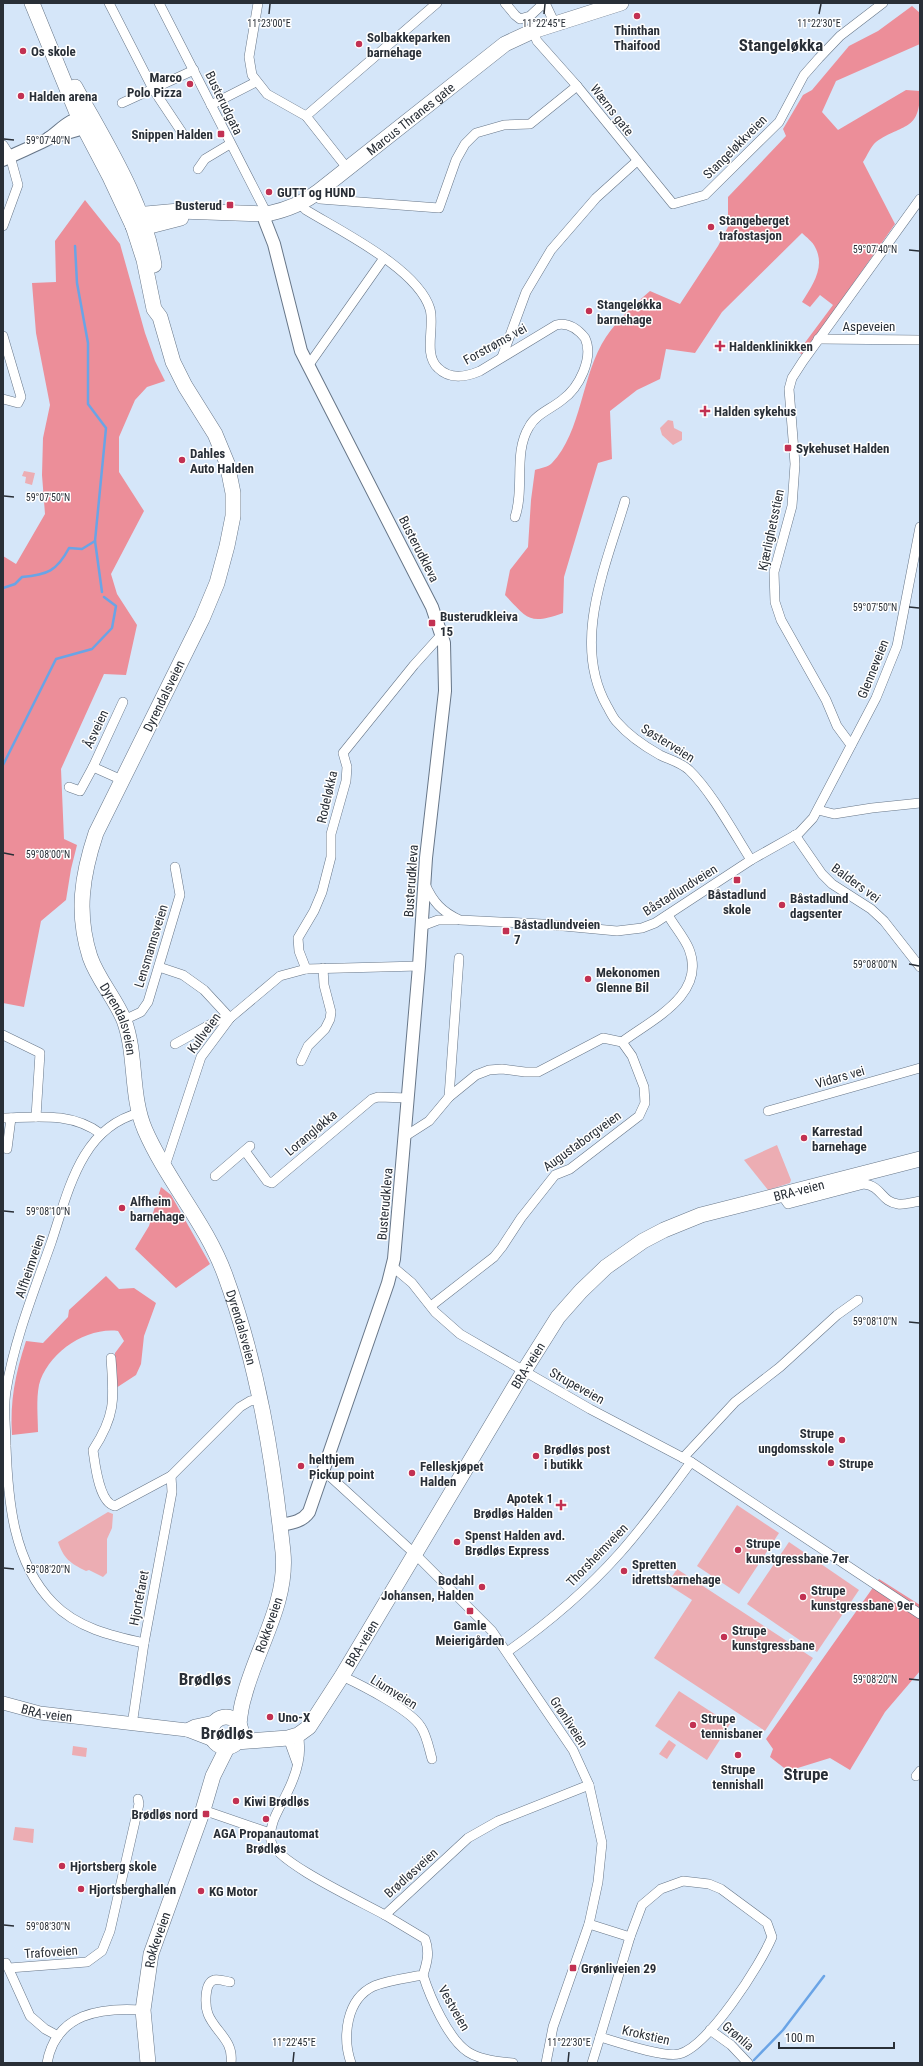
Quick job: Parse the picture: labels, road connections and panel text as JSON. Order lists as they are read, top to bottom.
{
  "streets": {
    "main road": [
      "Marcus Thranes gate",
      "Dyrendalsveien",
      "BRA-veien",
      "Rokkeveien"
    ],
    "street": [
      "Busterudgata",
      "Wærns gate",
      "Stangeløkkveien",
      "Aspeveien",
      "Forstrøms vei",
      "Kjærlighetsstien",
      "Busterudkleva",
      "Glenneveien",
      "Åsveien",
      "Søsterveien",
      "Rodeløkka",
      "Balders vei",
      "Båstadlundveien",
      "Lensmannsveien",
      "Kullveien",
      "Vidars vei",
      "Lorangløkka",
      "Augustaborgveien",
      "Alfheimveien",
      "Strupeveien",
      "Thorsheimveien",
      "Hjortefaret",
      "Liumveien",
      "Grønliveien",
      "Brødløsveien",
      "Trafoveien",
      "Vestveien",
      "Krokstien",
      "Grønlia"
    ]
  },
  "crossings": [
    ["Busterudgata", "Marcus Thranes gate"],
    ["Busterudgata", "Busterudkleva"],
    ["Wærns gate", "Marcus Thranes gate"],
    ["Wærns gate", "Stangeløkkveien"],
    ["Marcus Thranes gate", "Forstrøms vei"],
    ["Marcus Thranes gate", "Busterudkleva"],
    ["Marcus Thranes gate", "Dyrendalsveien"],
    ["Aspeveien", "Kjærlighetsstien"],
    ["Kjærlighetsstien", "Glenneveien"],
    ["Busterudkleva", "Dyrendalsveien"],
    ["Busterudkleva", "Rodeløkka"],
    ["Busterudkleva", "Båstadlundveien"],
    ["Busterudkleva", "Kullveien"],
    ["Busterudkleva", "Lorangløkka"],
    ["Busterudkleva", "Strupeveien"],
    ["Busterudkleva", "Grønliveien"],
    ["Glenneveien", "Båstadlundveien"],
    ["Dyrendalsveien", "Åsveien"],
    ["Dyrendalsveien", "Lensmannsveien"],
    ["Dyrendalsveien", "Kullveien"],
    ["Dyrendalsveien", "Alfheimveien"],
    ["Dyrendalsveien", "Rokkeveien"],
    ["Søsterveien", "Båstadlundveien"],
    ["Rodeløkka", "Kullveien"],
    ["Balders vei", "Båstadlundveien"],
    ["Augustaborgveien", "Strupeveien"],
    ["BRA-veien", "Strupeveien"],
    ["BRA-veien", "Hjortefaret"],
    ["BRA-veien", "Rokkeveien"],
    ["BRA-veien", "Liumveien"],
    ["BRA-veien", "Grønliveien"],
    ["Alfheimveien", "Hjortefaret"],
    ["Strupeveien", "Thorsheimveien"],
    ["Thorsheimveien", "Grønliveien"],
    ["Grønliveien", "Brødløsveien"],
    ["Krokstien", "Grønlia"]
  ],
  "districts": [
    "Stangeløkka",
    "Brødløs",
    "Brødløs",
    "Strupe"
  ],
  "places": {
    "other": [
      "Thinthan Thaifood",
      "Solbakkeparken barnehage",
      "Os skole",
      "Marco Polo Pizza",
      "Halden arena",
      "GUTT og HUND",
      "Stangeberget trafostasjon",
      "Stangeløkka barnehage",
      "Dahles Auto Halden",
      "Båstadlund dagsenter",
      "Mekonomen Glenne Bil",
      "Karrestad barnehage",
      "Alfheim barnehage",
      "Strupe ungdomsskole",
      "Brødløs post i butikk",
      "Strupe",
      "helthjem Pickup point",
      "Felleskjøpet Halden",
      "Spenst Halden avd. Brødløs Express",
      "Strupe kunstgressbane 7er",
      "Spretten idrettsbarnehage",
      "Bodahl Johansen, Halden",
      "Strupe kunstgressbane 9er",
      "Strupe kunstgressbane",
      "Uno-X",
      "Strupe tennisbaner",
      "Strupe tennishall",
      "Kiwi Brødløs",
      "AGA Propanautomat Brødløs",
      "Hjortsberg skole",
      "Hjortsberghallen",
      "KG Motor"
    ],
    "transit": [
      "Snippen Halden",
      "Busterud",
      "Sykehuset Halden",
      "Busterudkleiva 15",
      "Båstadlund skole",
      "Båstadlundveien 7",
      "Gamle Meierigården",
      "Brødløs nord",
      "Grønliveien 29"
    ],
    "health": ["Haldenklinikken", "Halden sykehus", "Apotek 1 Brødløs Halden"]
  },
  "scale_bar": "100 m",
  "coordinates": [
    "11°23'00\"E",
    "11°22'45\"E",
    "11°22'30\"E",
    "59°07'40\"N",
    "59°07'50\"N",
    "59°08'00\"N",
    "59°08'10\"N",
    "59°08'20\"N",
    "59°08'30\"N"
  ]
}
